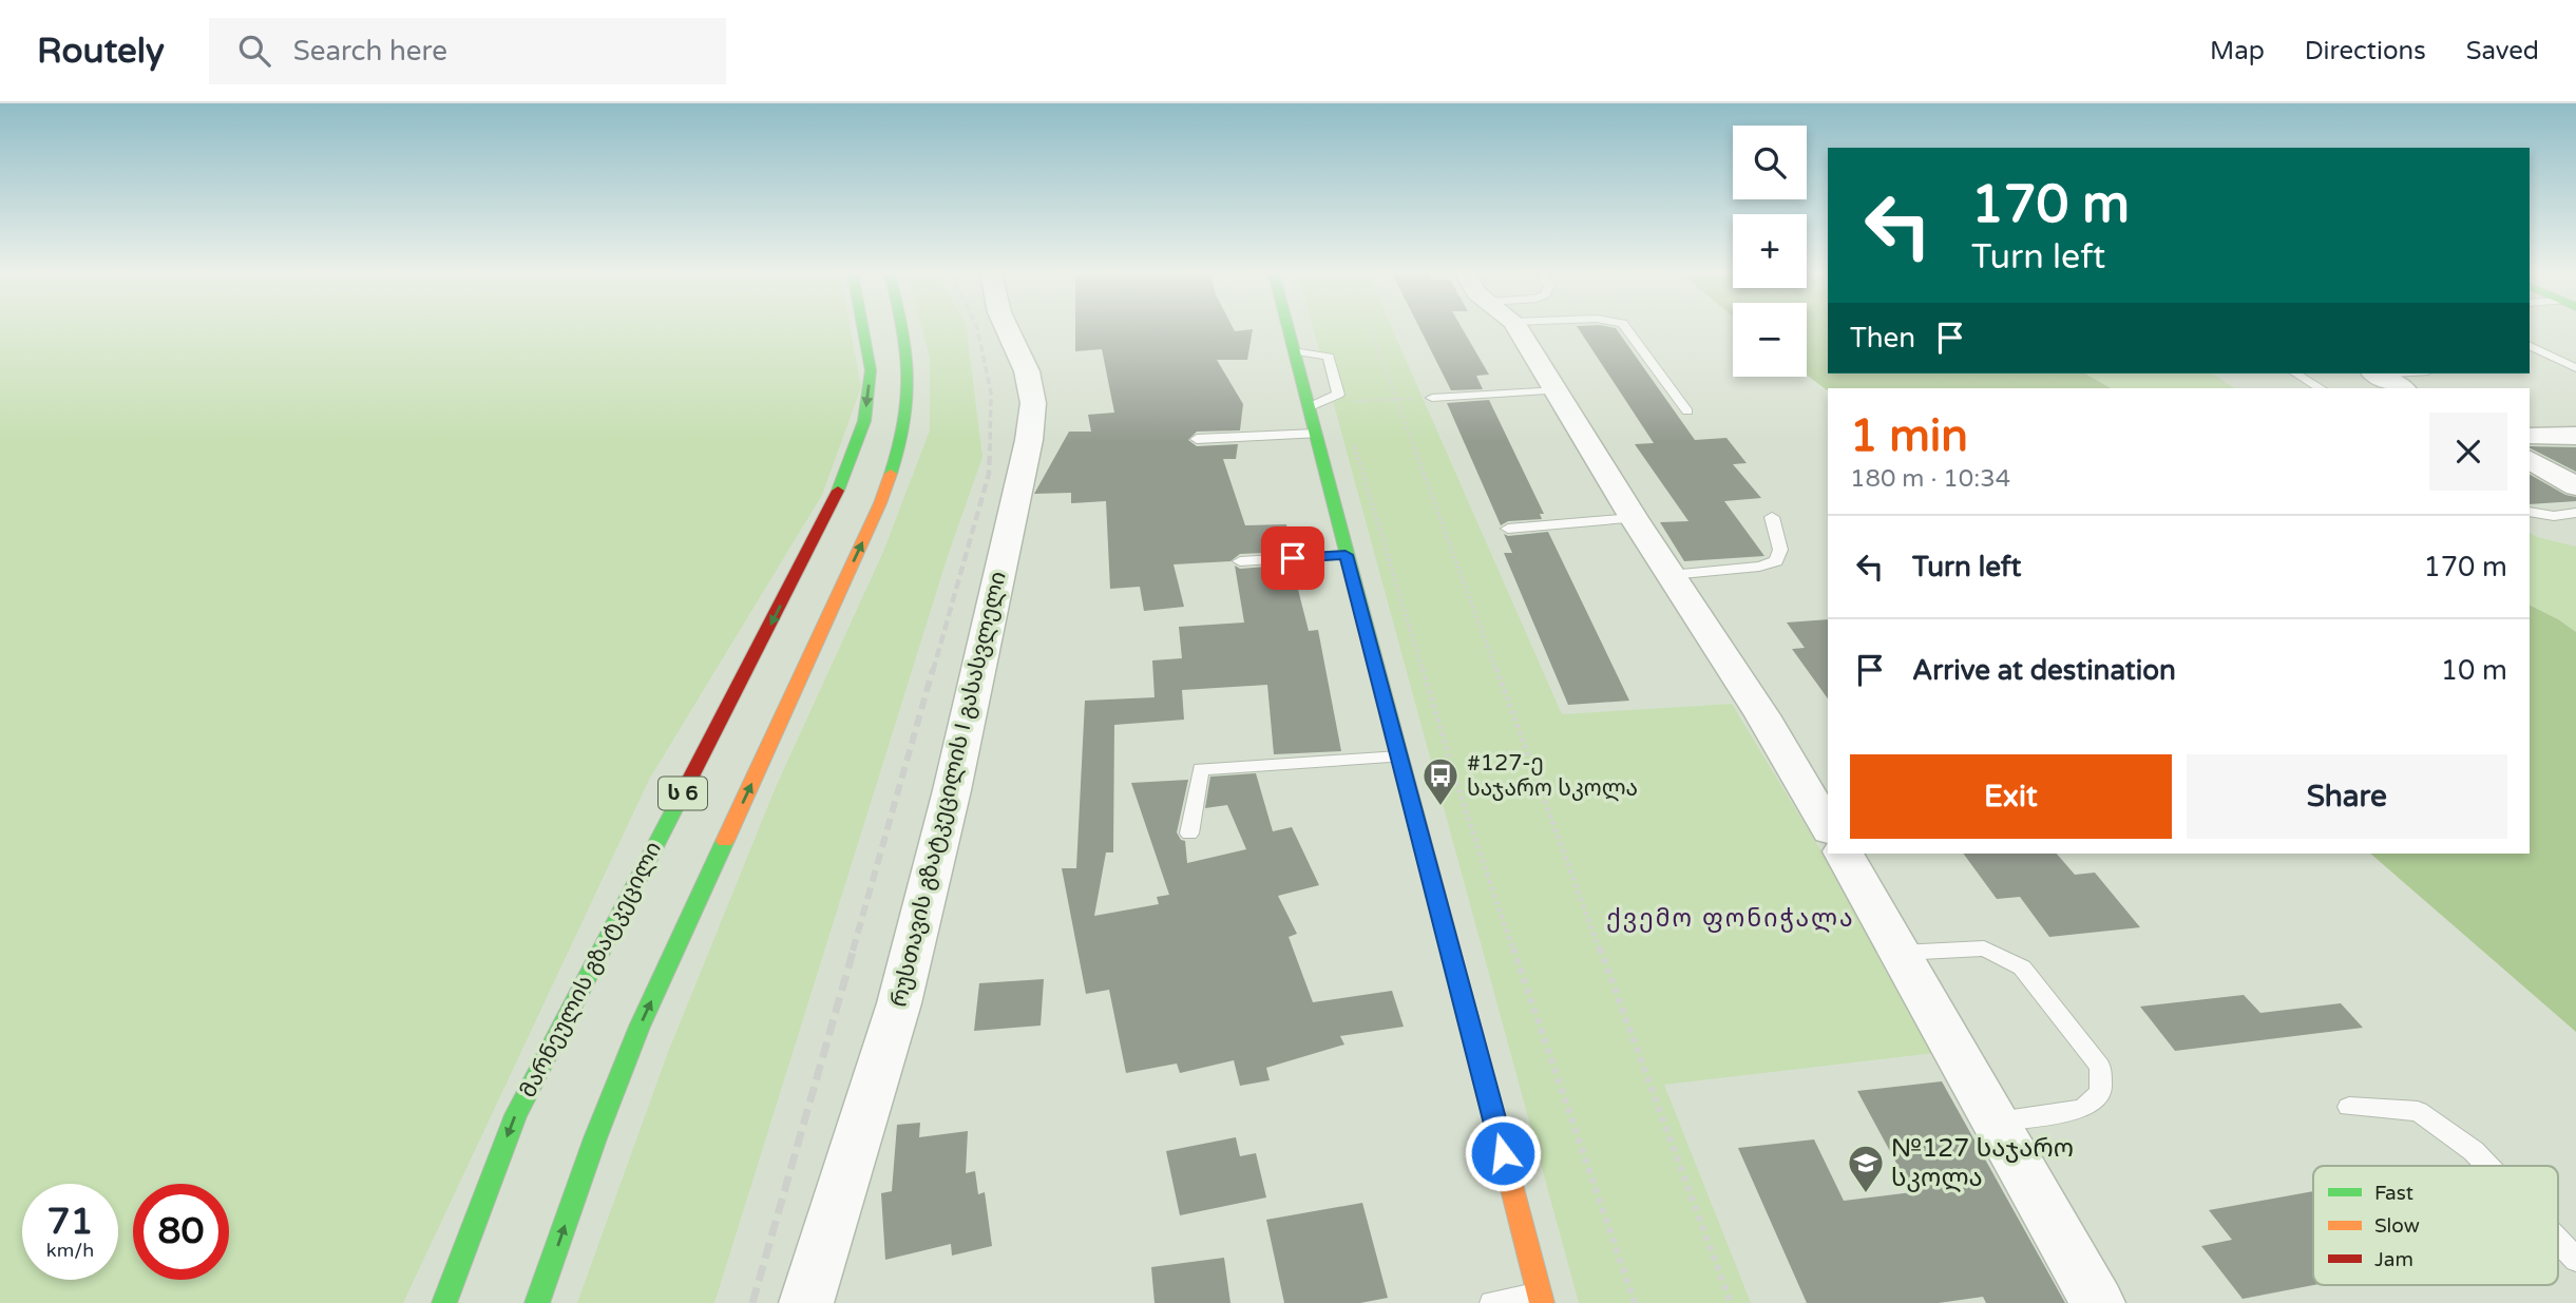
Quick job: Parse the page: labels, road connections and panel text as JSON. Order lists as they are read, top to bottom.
{
  "streets": {
    "main road": ["ს 6", "მარნეულის გზატკეცილი"],
    "street": ["რუსთავის გზატკეცილის I გასასვლელი"]
  },
  "districts": ["ქვემო ფონიჭალა"],
  "places": {
    "bus stop": ["#127-ე საჯარო სკოლა"],
    "school or university": ["№127 საჯარო სკოლა"]
  },
  "legend": ["Fast", "Slow", "Jam"],
  "page": {
    "header": "Routely",
    "search": "Search here",
    "nav": ["Map", "Directions", "Saved"],
    "map_buttons": ["+", "−"],
    "turn": ["170 m", "Turn left"],
    "then": "Then",
    "heading": ["1 min", "180 m · 10:34"],
    "list": [
      {
        "name": "Turn left",
        "value": "170 m"
      },
      {
        "name": "Arrive at destination",
        "value": "10 m"
      }
    ],
    "buttons": ["Exit", "Share"],
    "speed": "71 km/h",
    "limit": "80"
  }
}
